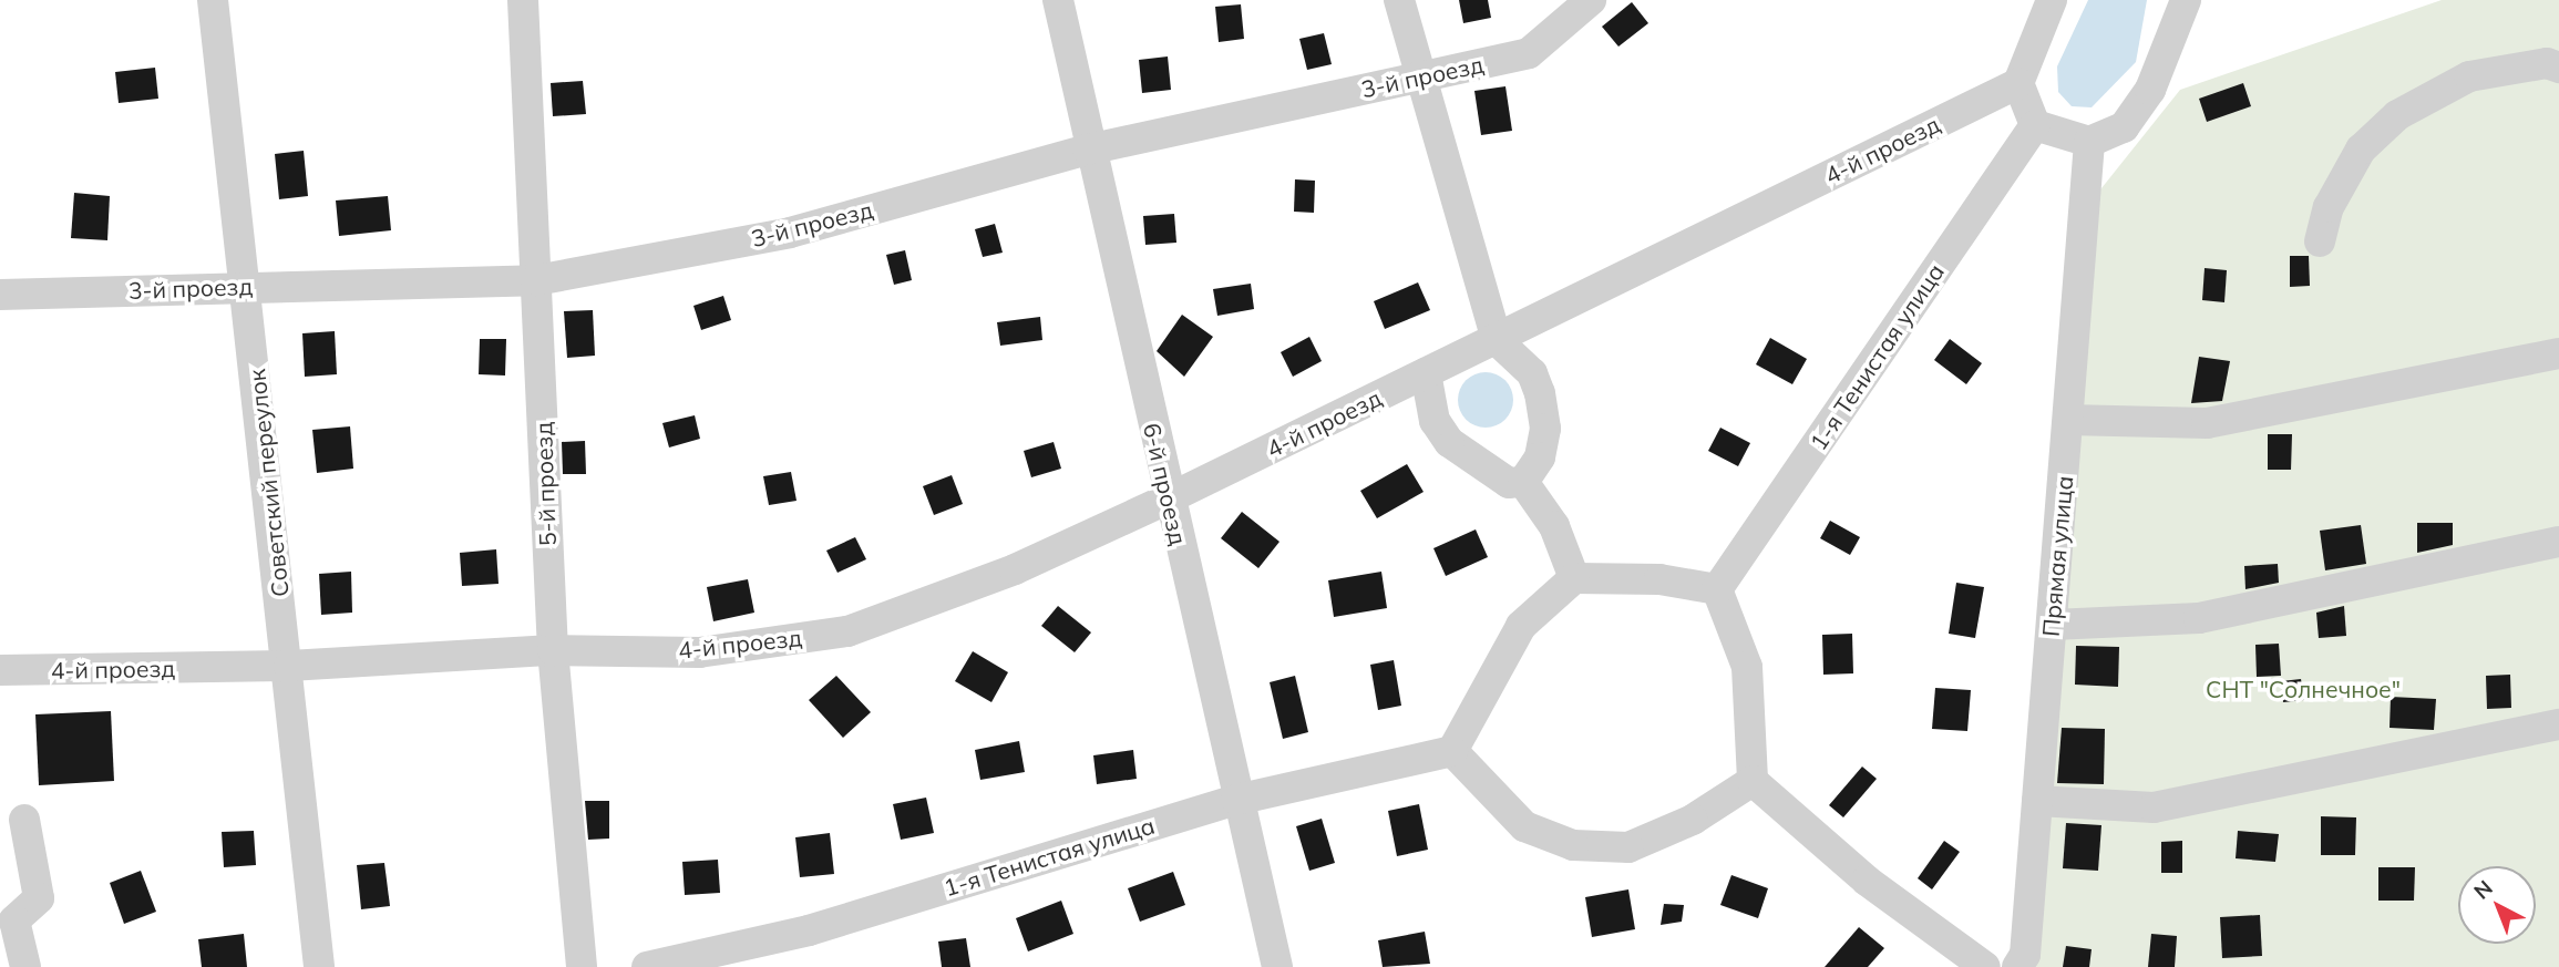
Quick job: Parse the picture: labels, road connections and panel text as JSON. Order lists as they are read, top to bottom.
{
  "streets": {
    "street": [
      "3-й проезд",
      "4-й проезд",
      "1-я Тенистая улица",
      "Советский переулок",
      "5-й проезд",
      "6-й проезд",
      "Прямая улица"
    ]
  },
  "crossings": [
    ["3-й проезд", "Советский переулок"],
    ["3-й проезд", "5-й проезд"],
    ["3-й проезд", "6-й проезд"],
    ["4-й проезд", "Советский переулок"],
    ["4-й проезд", "5-й проезд"],
    ["4-й проезд", "6-й проезд"],
    ["1-я Тенистая улица", "6-й проезд"]
  ],
  "parks": ["СНТ \"Солнечное\""],
  "north": "top left"
}
